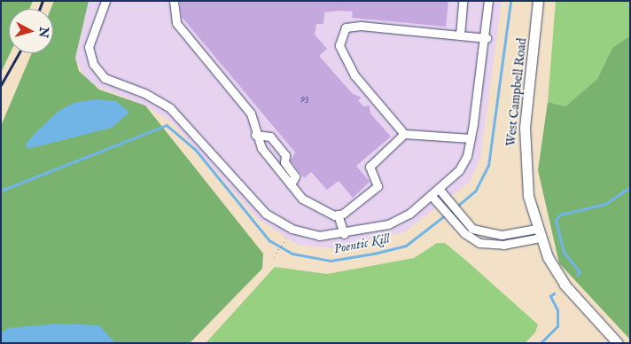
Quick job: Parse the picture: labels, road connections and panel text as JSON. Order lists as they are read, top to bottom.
{
  "streets": {
    "main road": ["West Campbell Road"]
  },
  "water": ["Poentic Kill"],
  "house_numbers": ["93"],
  "north": "right"
}
